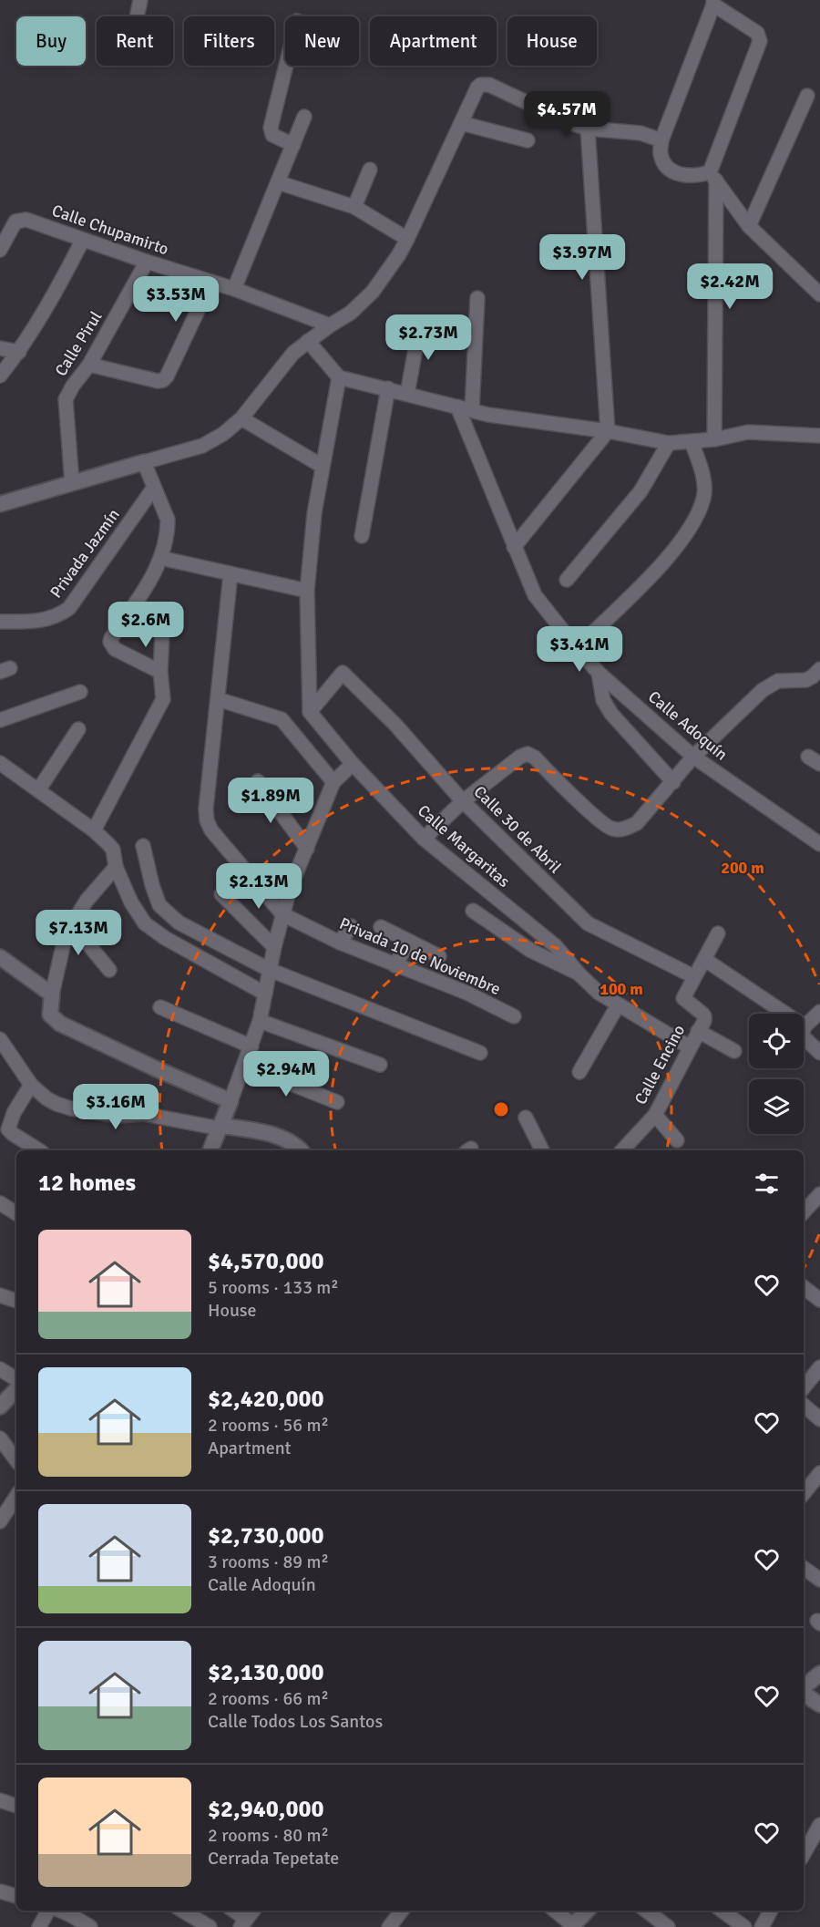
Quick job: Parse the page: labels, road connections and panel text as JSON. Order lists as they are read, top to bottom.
{
  "streets": {
    "street": [
      "Calle Chupamirto",
      "Calle Pirul",
      "Privada Jazmín",
      "Calle Adoquín",
      "Calle 30 de Abril",
      "Calle Margaritas",
      "Privada 10 de Noviembre",
      "Calle Encino"
    ]
  },
  "crossings": [
    ["Calle Chupamirto", "Calle Pirul"],
    ["Calle 30 de Abril", "Calle Margaritas"],
    ["Calle 30 de Abril", "Calle Encino"]
  ],
  "page": {
    "chip": [
      "Buy",
      "Rent",
      "Filters",
      "New",
      "Apartment",
      "House"
    ],
    "price": [
      "$4.57M",
      "$3.97M",
      "$2.42M",
      "$3.53M",
      "$2.73M",
      "$2.6M",
      "$3.41M",
      "$1.89M",
      "$2.13M",
      "$7.13M",
      "$2.94M",
      "$3.16M"
    ],
    "heading": "12 homes",
    "list": [
      {
        "name": "$4,570,000",
        "note": "5 rooms · 133 m² · House"
      },
      {
        "name": "$2,420,000",
        "note": "2 rooms · 56 m² · Apartment"
      },
      {
        "name": "$2,730,000",
        "note": "3 rooms · 89 m² · Calle Adoquín"
      },
      {
        "name": "$2,130,000",
        "note": "2 rooms · 66 m² · Calle Todos Los Santos"
      },
      {
        "name": "$2,940,000",
        "note": "2 rooms · 80 m² · Cerrada Tepetate"
      }
    ]
  },
  "rings": ["200 m", "100 m"]
}
